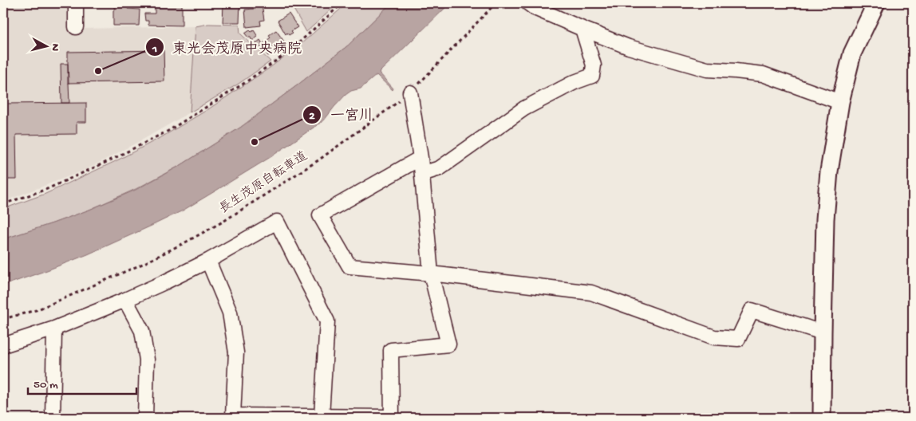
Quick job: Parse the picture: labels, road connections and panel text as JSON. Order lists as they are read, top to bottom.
{
  "streets": {
    "path": ["長生茂原自転車道"]
  },
  "places": ["東光会茂原中央病院", "一宮川"],
  "scale_bar": "50 m",
  "north": "right"
}
